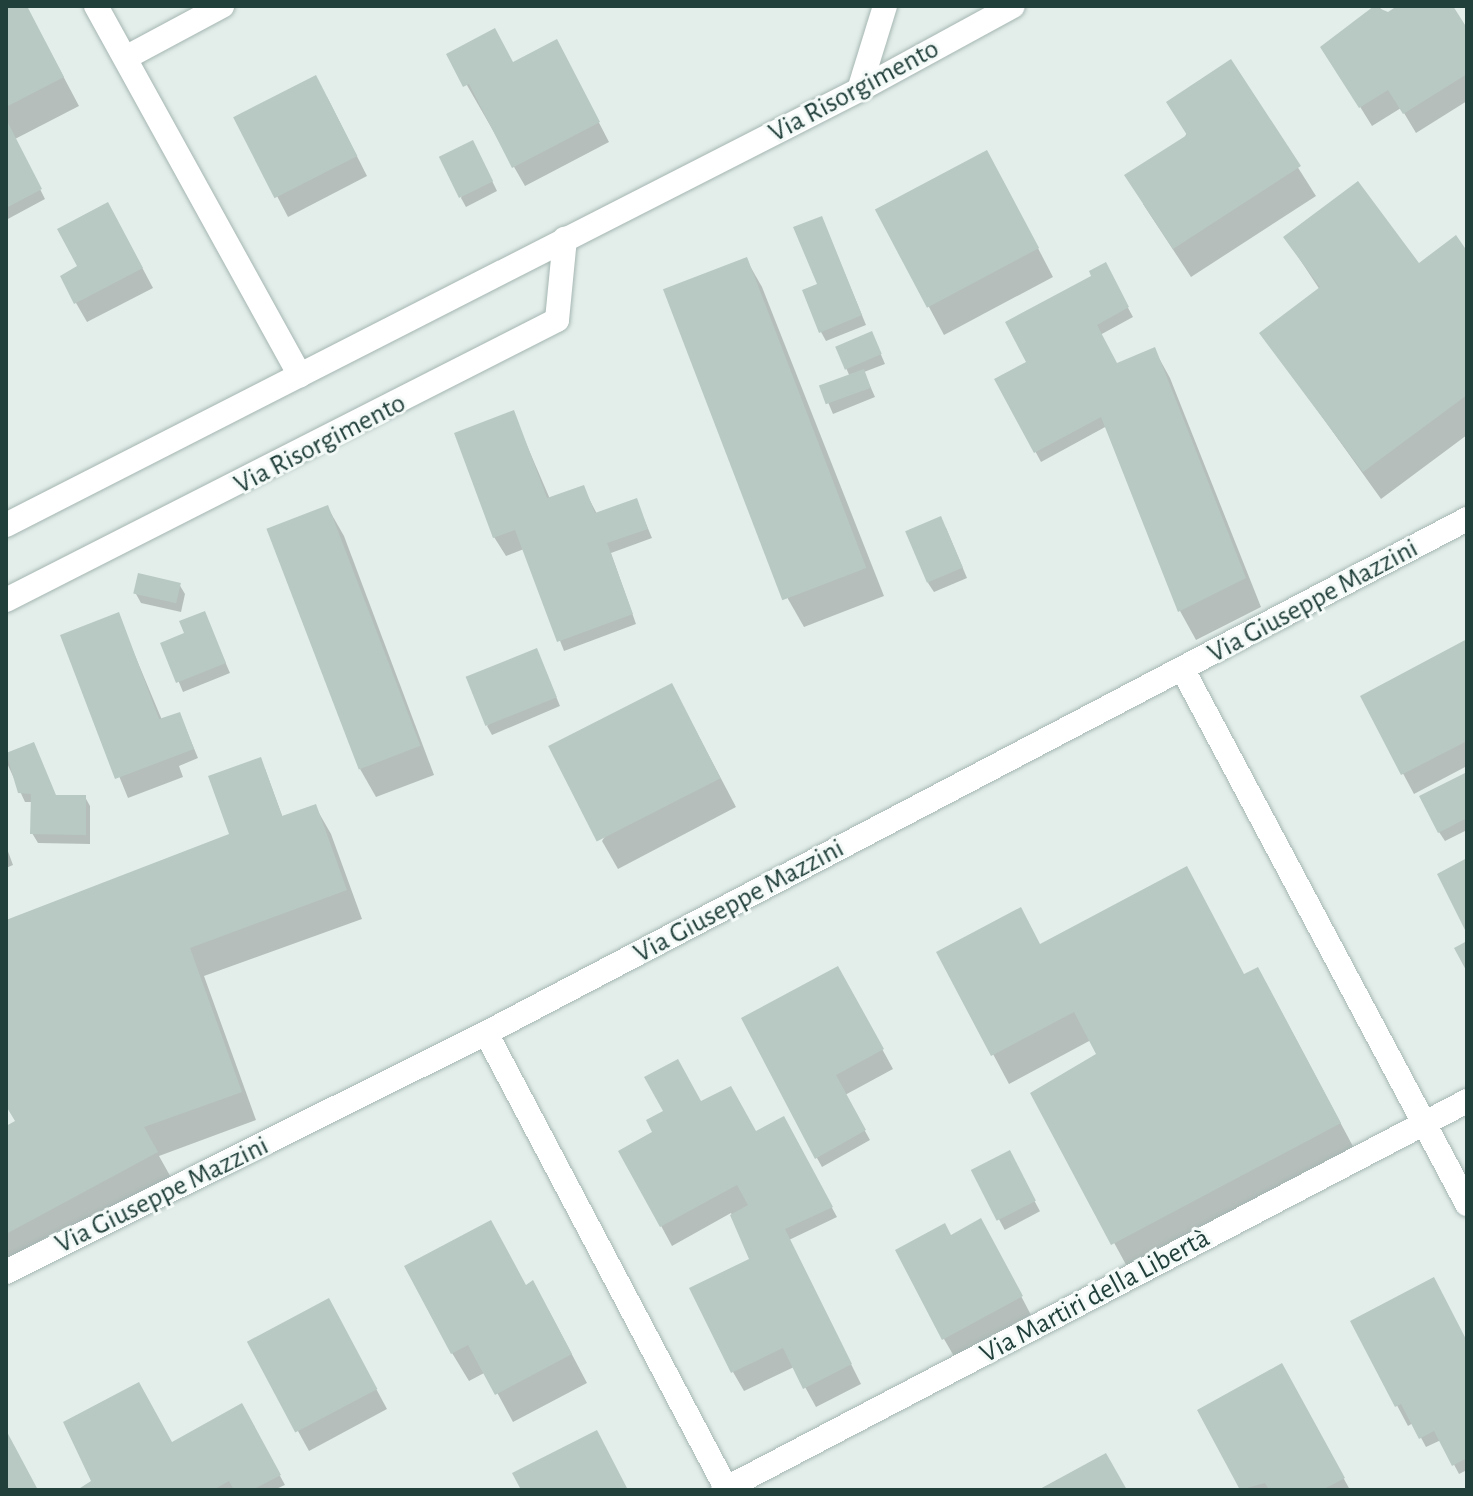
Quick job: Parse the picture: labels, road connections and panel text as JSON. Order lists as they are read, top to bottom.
{
  "streets": {
    "street": ["Via Risorgimento", "Via Giuseppe Mazzini", "Via Martiri della Libertà"]
  }
}
